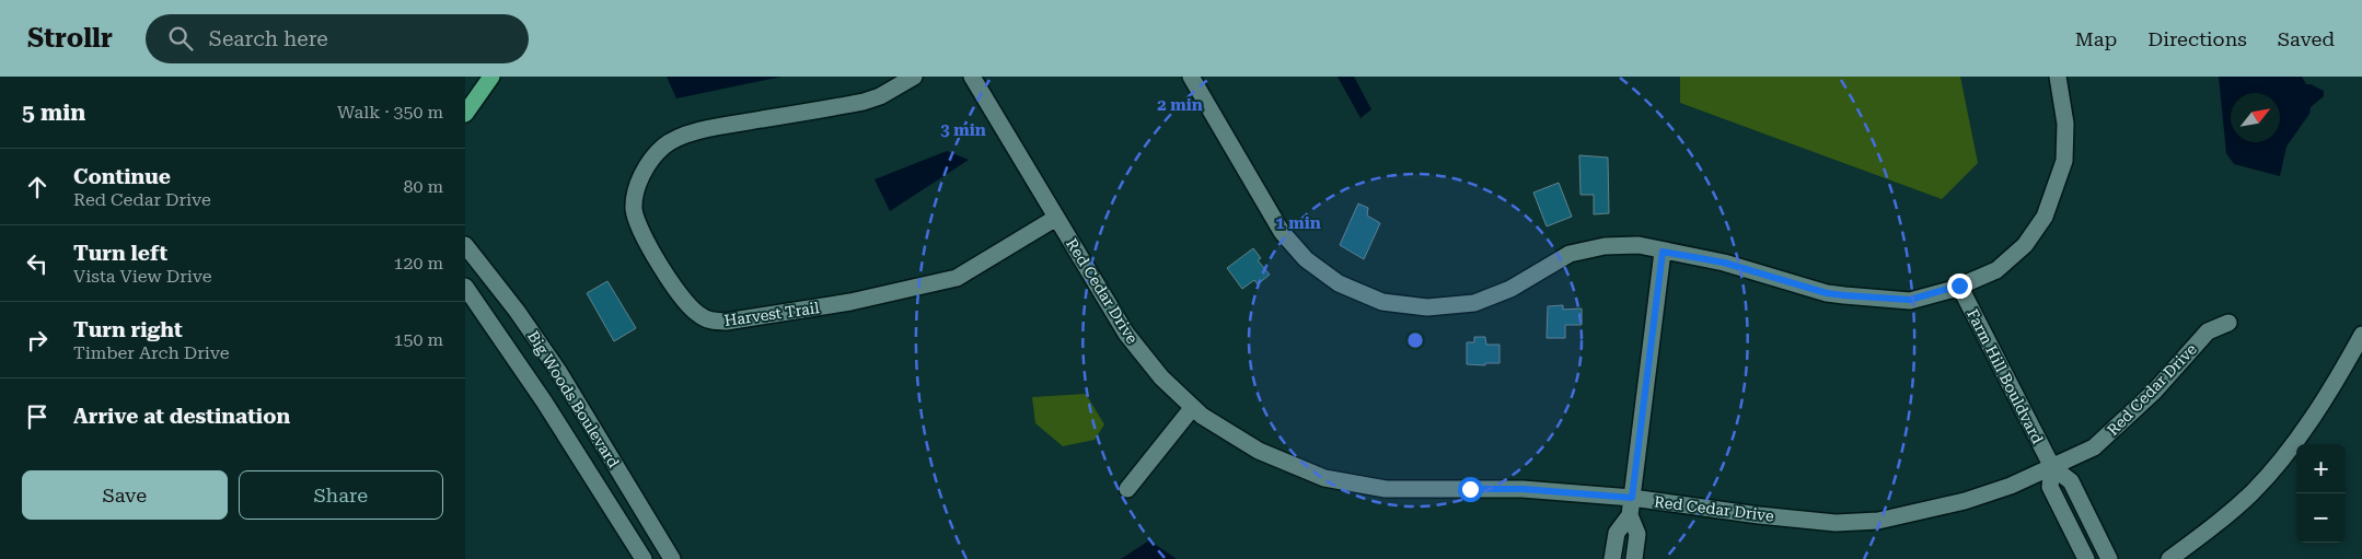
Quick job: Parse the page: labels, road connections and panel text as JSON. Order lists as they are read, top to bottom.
{
  "streets": {
    "street": [
      "Red Cedar Drive",
      "Harvest Trail",
      "Farm Hill Bouldvard",
      "Big Woods Boulevard"
    ]
  },
  "crossings": [
    ["Red Cedar Drive", "Harvest Trail"],
    ["Red Cedar Drive", "Farm Hill Bouldvard"]
  ],
  "north": "top right",
  "page": {
    "header": "Strollr",
    "search": "Search here",
    "nav": ["Map", "Directions", "Saved"],
    "heading": ["5 min", "Walk · 350 m"],
    "list": [
      ["Continue", "Red Cedar Drive", "80 m"],
      ["Turn left", "Vista View Drive", "120 m"],
      ["Turn right", "Timber Arch Drive", "150 m"],
      "Arrive at destination"
    ],
    "map_buttons": ["+", "−"],
    "buttons": ["Save", "Share"]
  },
  "rings": ["2 min", "3 min", "1 min"]
}
